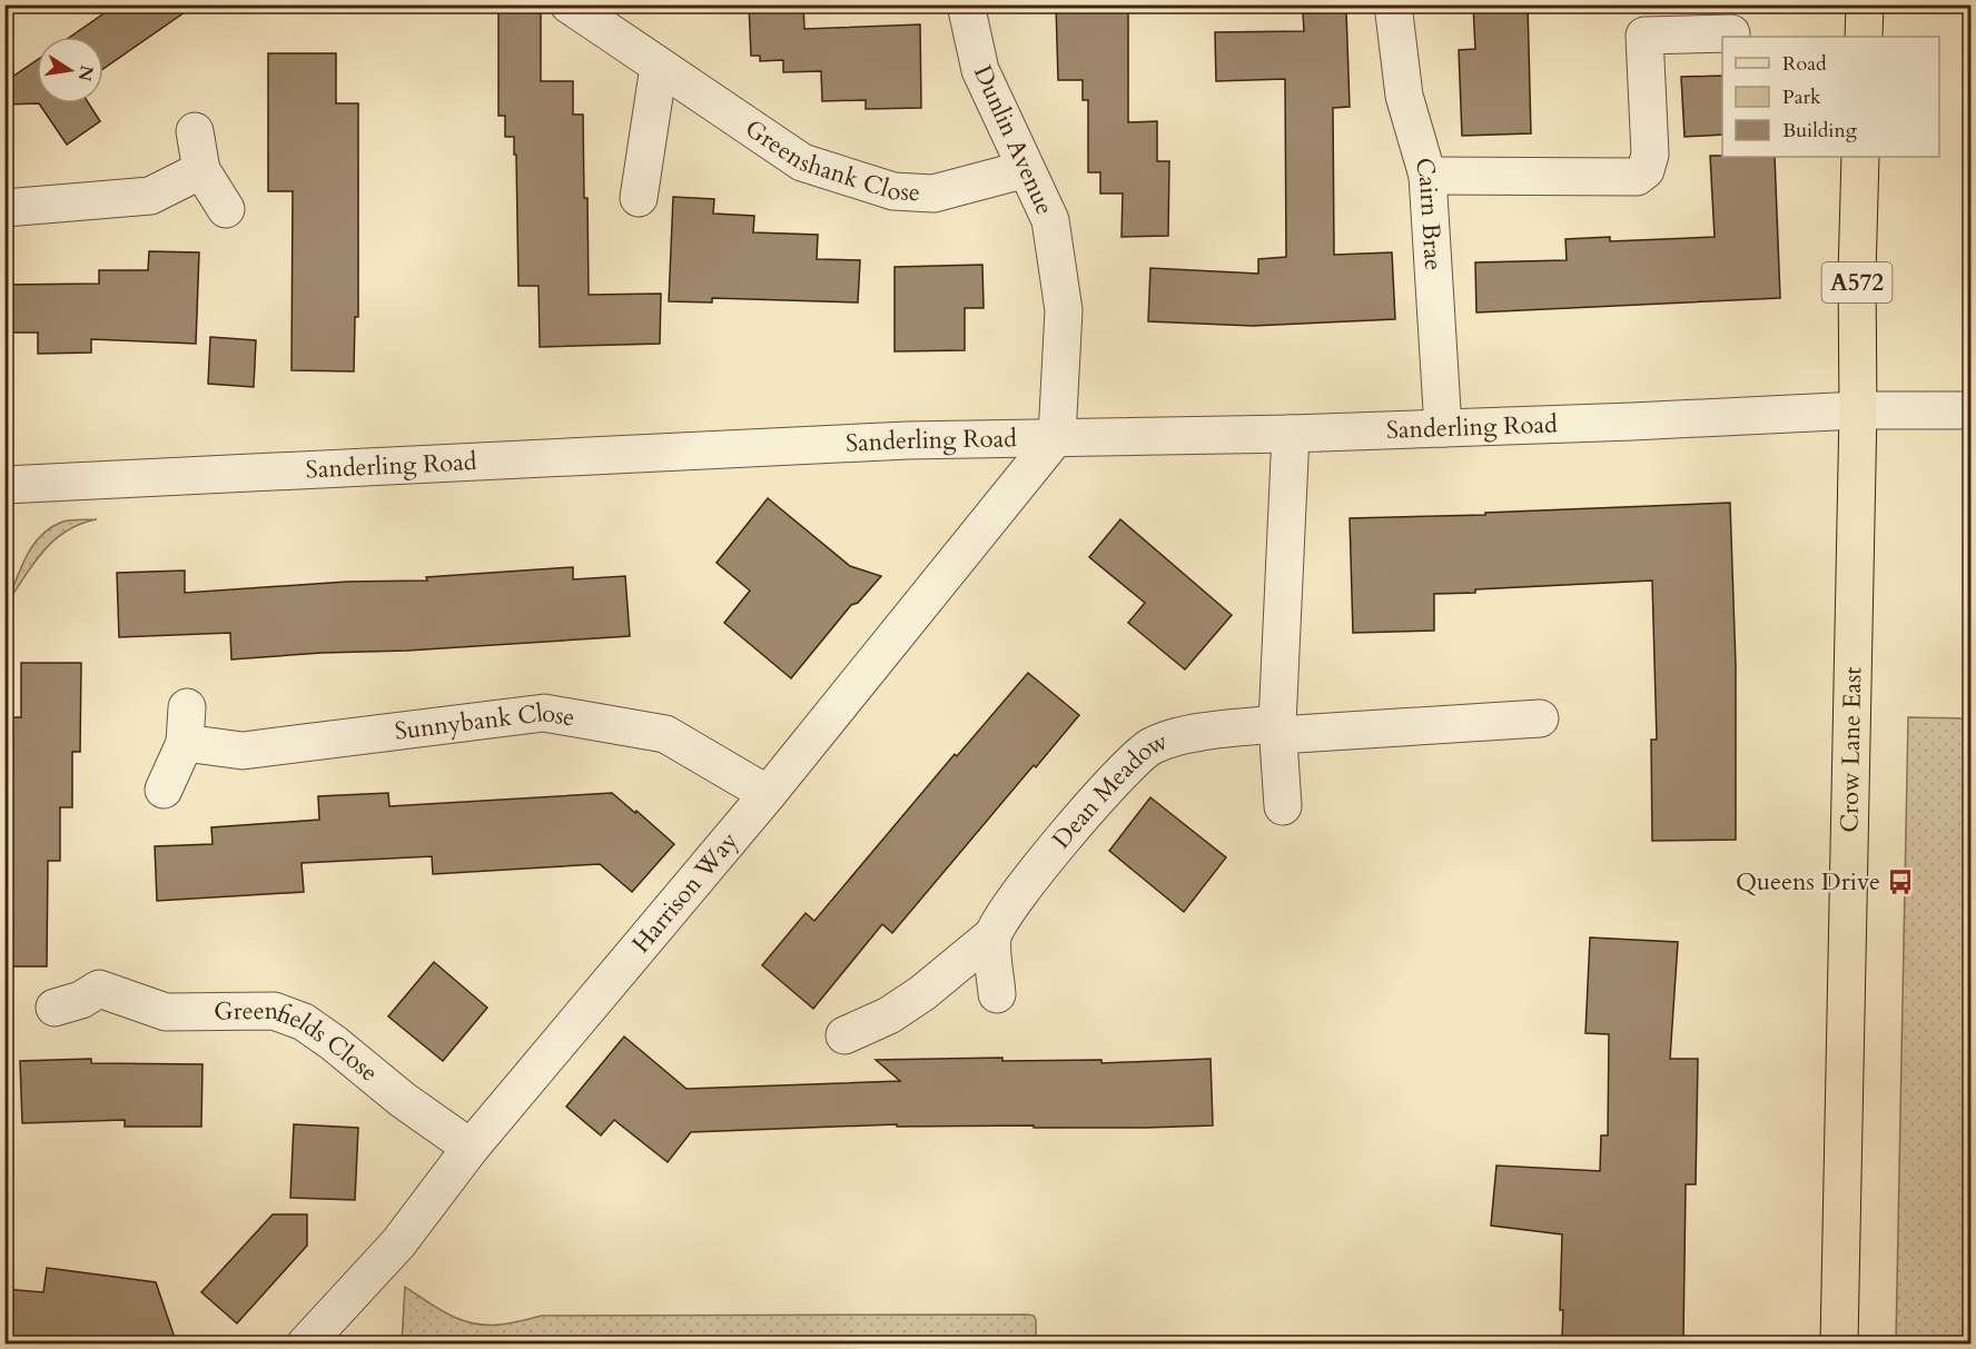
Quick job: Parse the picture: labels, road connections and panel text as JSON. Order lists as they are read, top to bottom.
{
  "streets": {
    "main road": ["A572", "Crow Lane East"],
    "street": [
      "Dunlin Avenue",
      "Greenshank Close",
      "Cairn Brae",
      "Sanderling Road",
      "Sunnybank Close",
      "Dean Meadow",
      "Harrison Way",
      "Greenfields Close"
    ]
  },
  "crossings": [
    ["Dunlin Avenue", "Greenshank Close"],
    ["Dunlin Avenue", "Sanderling Road"],
    ["Dunlin Avenue", "Harrison Way"],
    ["Cairn Brae", "Sanderling Road"],
    ["Sanderling Road", "Crow Lane East"],
    ["Sanderling Road", "Harrison Way"],
    ["Sunnybank Close", "Harrison Way"],
    ["Harrison Way", "Greenfields Close"]
  ],
  "places": {
    "bus stop": ["Queens Drive"]
  },
  "legend": ["Road", "Park", "Building"],
  "north": "right"
}
